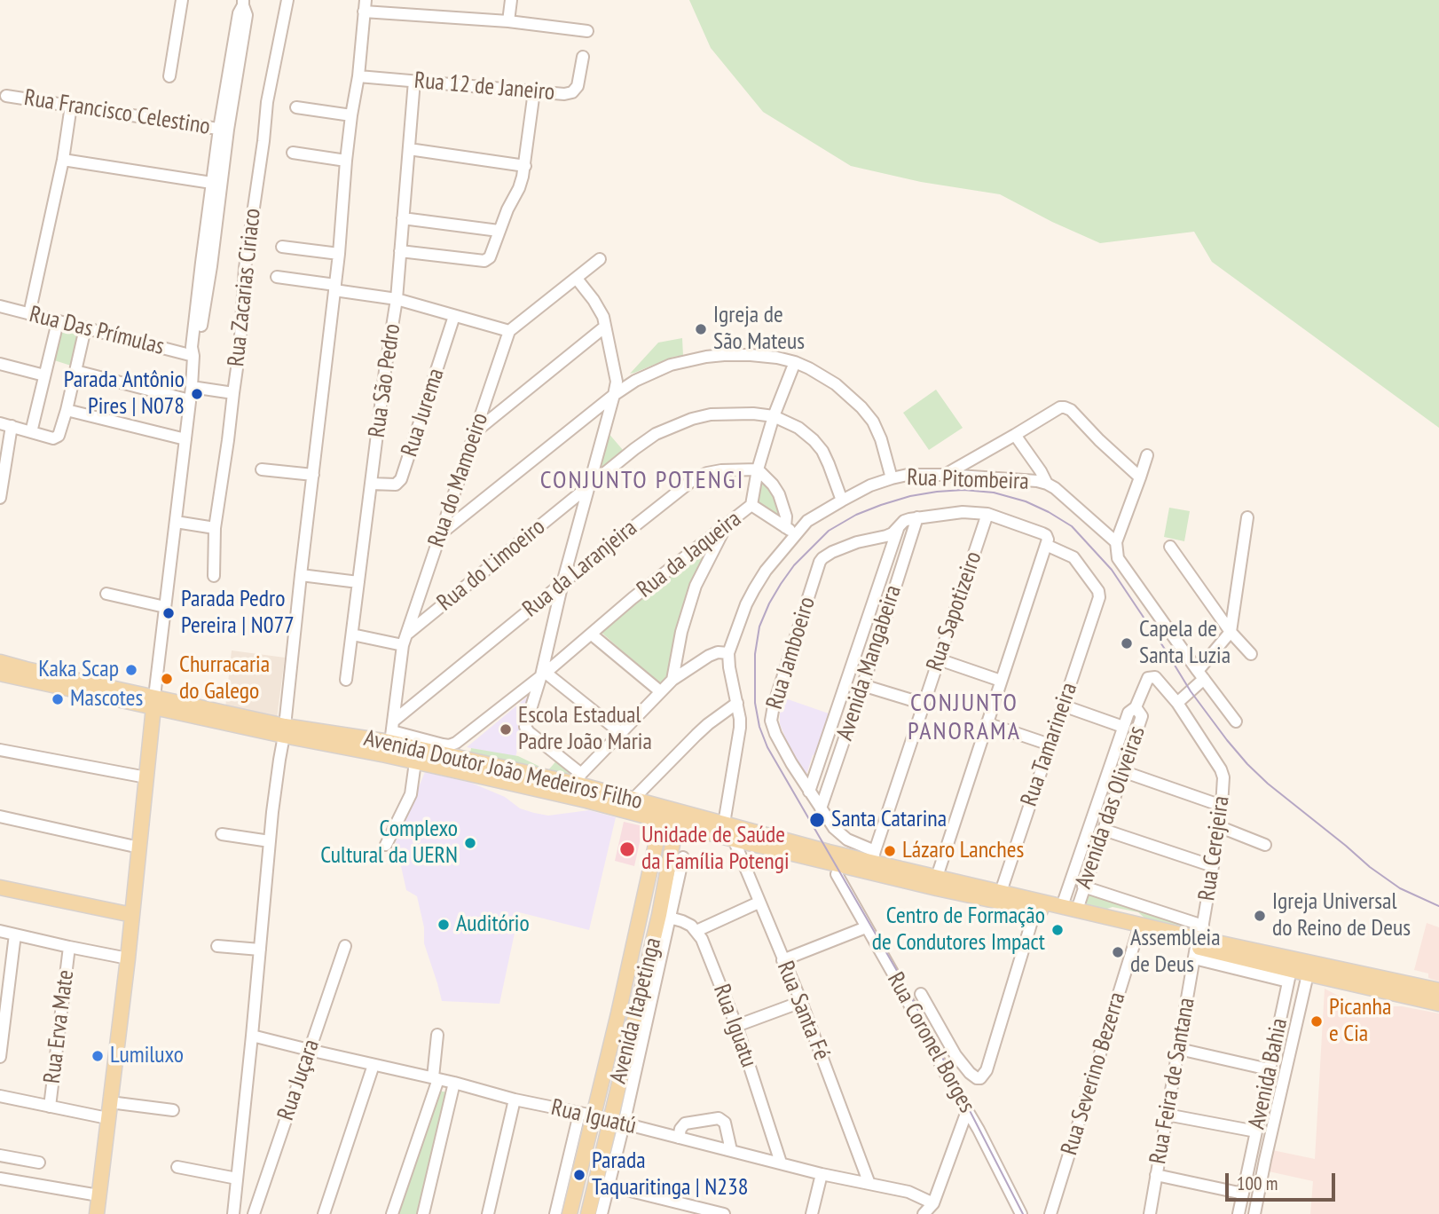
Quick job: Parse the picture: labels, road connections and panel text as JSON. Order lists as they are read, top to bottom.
{
  "streets": {
    "main road": ["Avenida Doutor João Medeiros Filho", "Avenida Itapetinga"],
    "street": [
      "Rua 12 de Janeiro",
      "Rua Francisco Celestino",
      "Rua Zacarias Ciriaco",
      "Rua Das Prímulas",
      "Rua São Pedro",
      "Rua Jurema",
      "Rua do Mamoeiro",
      "Rua Pitombeira",
      "Rua da Jaqueira",
      "Rua do Limoeiro",
      "Rua da Laranjeira",
      "Rua Sapotizeiro",
      "Rua Jamboeiro",
      "Avenida Mangabeira",
      "Rua Tamarineira",
      "Avenida das Oliveiras",
      "Rua Cerejeira",
      "Rua Santa Fé",
      "Rua Iguatu",
      "Rua Erva Mate",
      "Rua Coronel Borges",
      "Rua Severino Bezerra",
      "Avenida Bahia",
      "Rua Juçara",
      "Rua Feira de Santana",
      "Rua Iguatú"
    ]
  },
  "crossings": [
    ["Rua 12 de Janeiro", "Rua São Pedro"],
    ["Rua São Pedro", "Rua Jurema"],
    ["Rua do Mamoeiro", "Rua da Jaqueira"],
    ["Rua do Mamoeiro", "Rua do Limoeiro"],
    ["Rua do Mamoeiro", "Rua da Laranjeira"],
    ["Rua do Mamoeiro", "Avenida Doutor João Medeiros Filho"],
    ["Rua Pitombeira", "Rua do Limoeiro"],
    ["Rua Pitombeira", "Avenida Doutor João Medeiros Filho"],
    ["Rua da Jaqueira", "Rua do Limoeiro"],
    ["Rua da Jaqueira", "Rua da Laranjeira"],
    ["Rua da Jaqueira", "Avenida Doutor João Medeiros Filho"],
    ["Rua da Laranjeira", "Avenida Doutor João Medeiros Filho"],
    ["Rua Sapotizeiro", "Rua Jamboeiro"],
    ["Rua Sapotizeiro", "Avenida Doutor João Medeiros Filho"],
    ["Rua Jamboeiro", "Avenida Mangabeira"],
    ["Rua Jamboeiro", "Avenida Doutor João Medeiros Filho"],
    ["Rua Tamarineira", "Avenida Doutor João Medeiros Filho"],
    ["Avenida Doutor João Medeiros Filho", "Avenida das Oliveiras"],
    ["Avenida Doutor João Medeiros Filho", "Rua Cerejeira"],
    ["Avenida Doutor João Medeiros Filho", "Avenida Itapetinga"],
    ["Avenida Doutor João Medeiros Filho", "Rua Santa Fé"],
    ["Avenida Doutor João Medeiros Filho", "Rua Severino Bezerra"],
    ["Avenida Doutor João Medeiros Filho", "Avenida Bahia"],
    ["Avenida Doutor João Medeiros Filho", "Rua Feira de Santana"],
    ["Avenida das Oliveiras", "Rua Cerejeira"],
    ["Rua Cerejeira", "Rua Feira de Santana"],
    ["Avenida Itapetinga", "Rua Iguatú"],
    ["Rua Santa Fé", "Rua Iguatú"],
    ["Rua Iguatu", "Rua Iguatú"],
    ["Rua Juçara", "Rua Iguatú"]
  ],
  "districts": ["CONJUNTO POTENGI", "CONJUNTO PANORAMA"],
  "places": [
    "Igreja de São Mateus",
    "Parada Antônio Pires | N078",
    "Parada Pedro Pereira | N077",
    "Capela de Santa Luzia",
    "Kaka Scap",
    "Churracaria do Galego",
    "Mascotes",
    "Escola Estadual Padre João Maria",
    "Santa Catarina",
    "Complexo Cultural da UERN",
    "Unidade de Saúde da Família Potengi",
    "Lázaro Lanches",
    "Igreja Universal do Reino de Deus",
    "Auditório",
    "Centro de Formação de Condutores Impact",
    "Assembleia de Deus",
    "Picanha e Cia",
    "Lumiluxo",
    "Parada Taquaritinga | N238"
  ],
  "scale_bar": "100 m"
}
